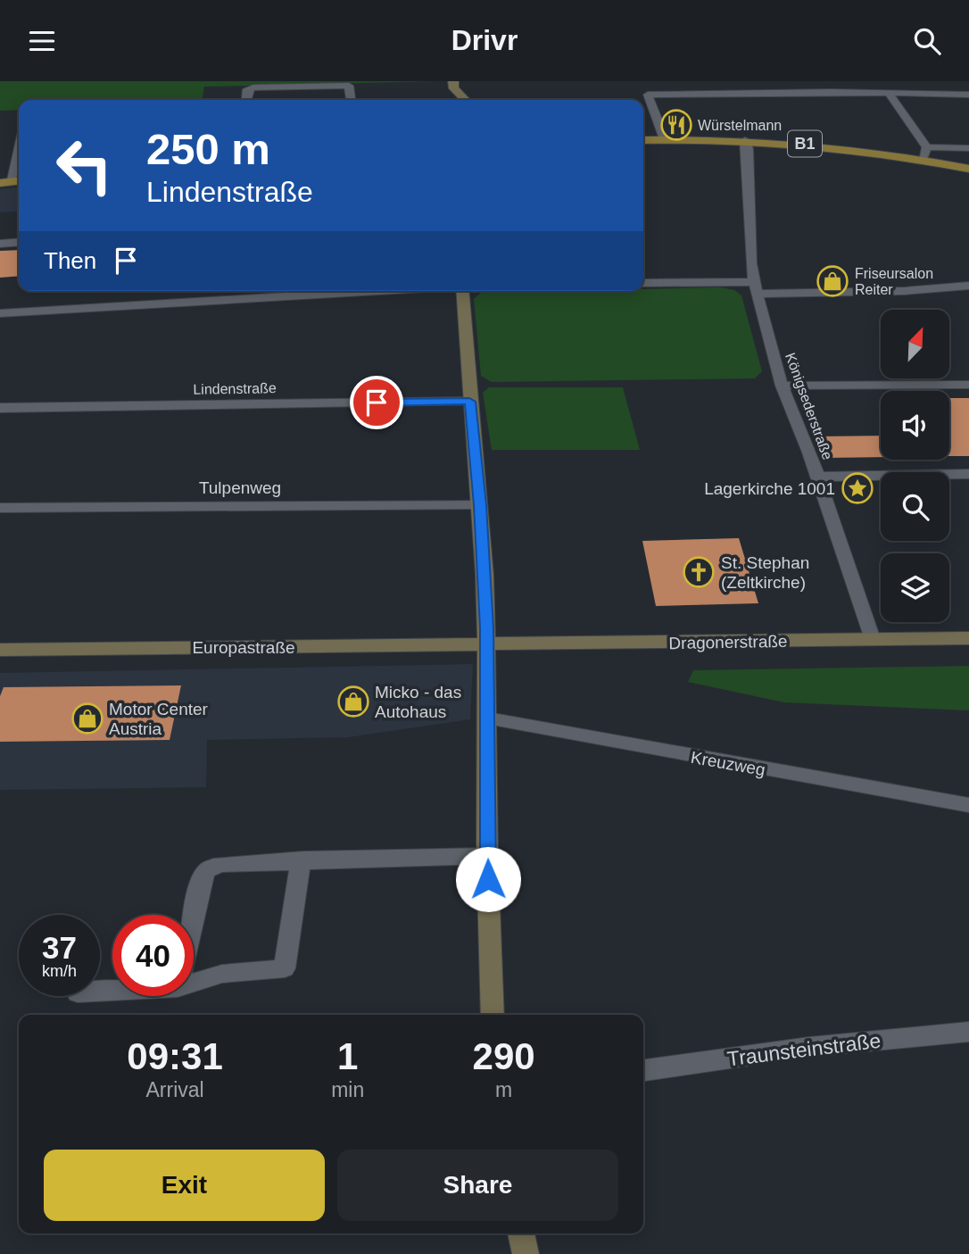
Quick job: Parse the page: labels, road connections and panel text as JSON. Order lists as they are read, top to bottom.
{
  "streets": {
    "main road": ["B1"],
    "street": [
      "Lindenstraße",
      "Königsederstraße",
      "Tulpenweg",
      "Dragonerstraße",
      "Europastraße",
      "Kreuzweg",
      "Traunsteinstraße"
    ]
  },
  "crossings": [
    ["B1", "Königsederstraße"],
    ["Königsederstraße", "Dragonerstraße"],
    ["Dragonerstraße", "Europastraße"]
  ],
  "places": {
    "restaurant": ["Würstelmann"],
    "shop": ["Friseursalon Reiter", "Micko - das Autohaus", "Motor Center Austria"],
    "place": ["Lagerkirche 1001"],
    "church": ["St. Stephan (Zeltkirche)"]
  },
  "north": "top right",
  "page": {
    "header": "Drivr",
    "turn": ["250 m", "Lindenstraße"],
    "then": "Then",
    "speed": "37 km/h",
    "limit": "40",
    "eta": [
      "09:31",
      "Arrival",
      "1",
      "min",
      "290",
      "m"
    ],
    "buttons": ["Exit", "Share"]
  }
}
